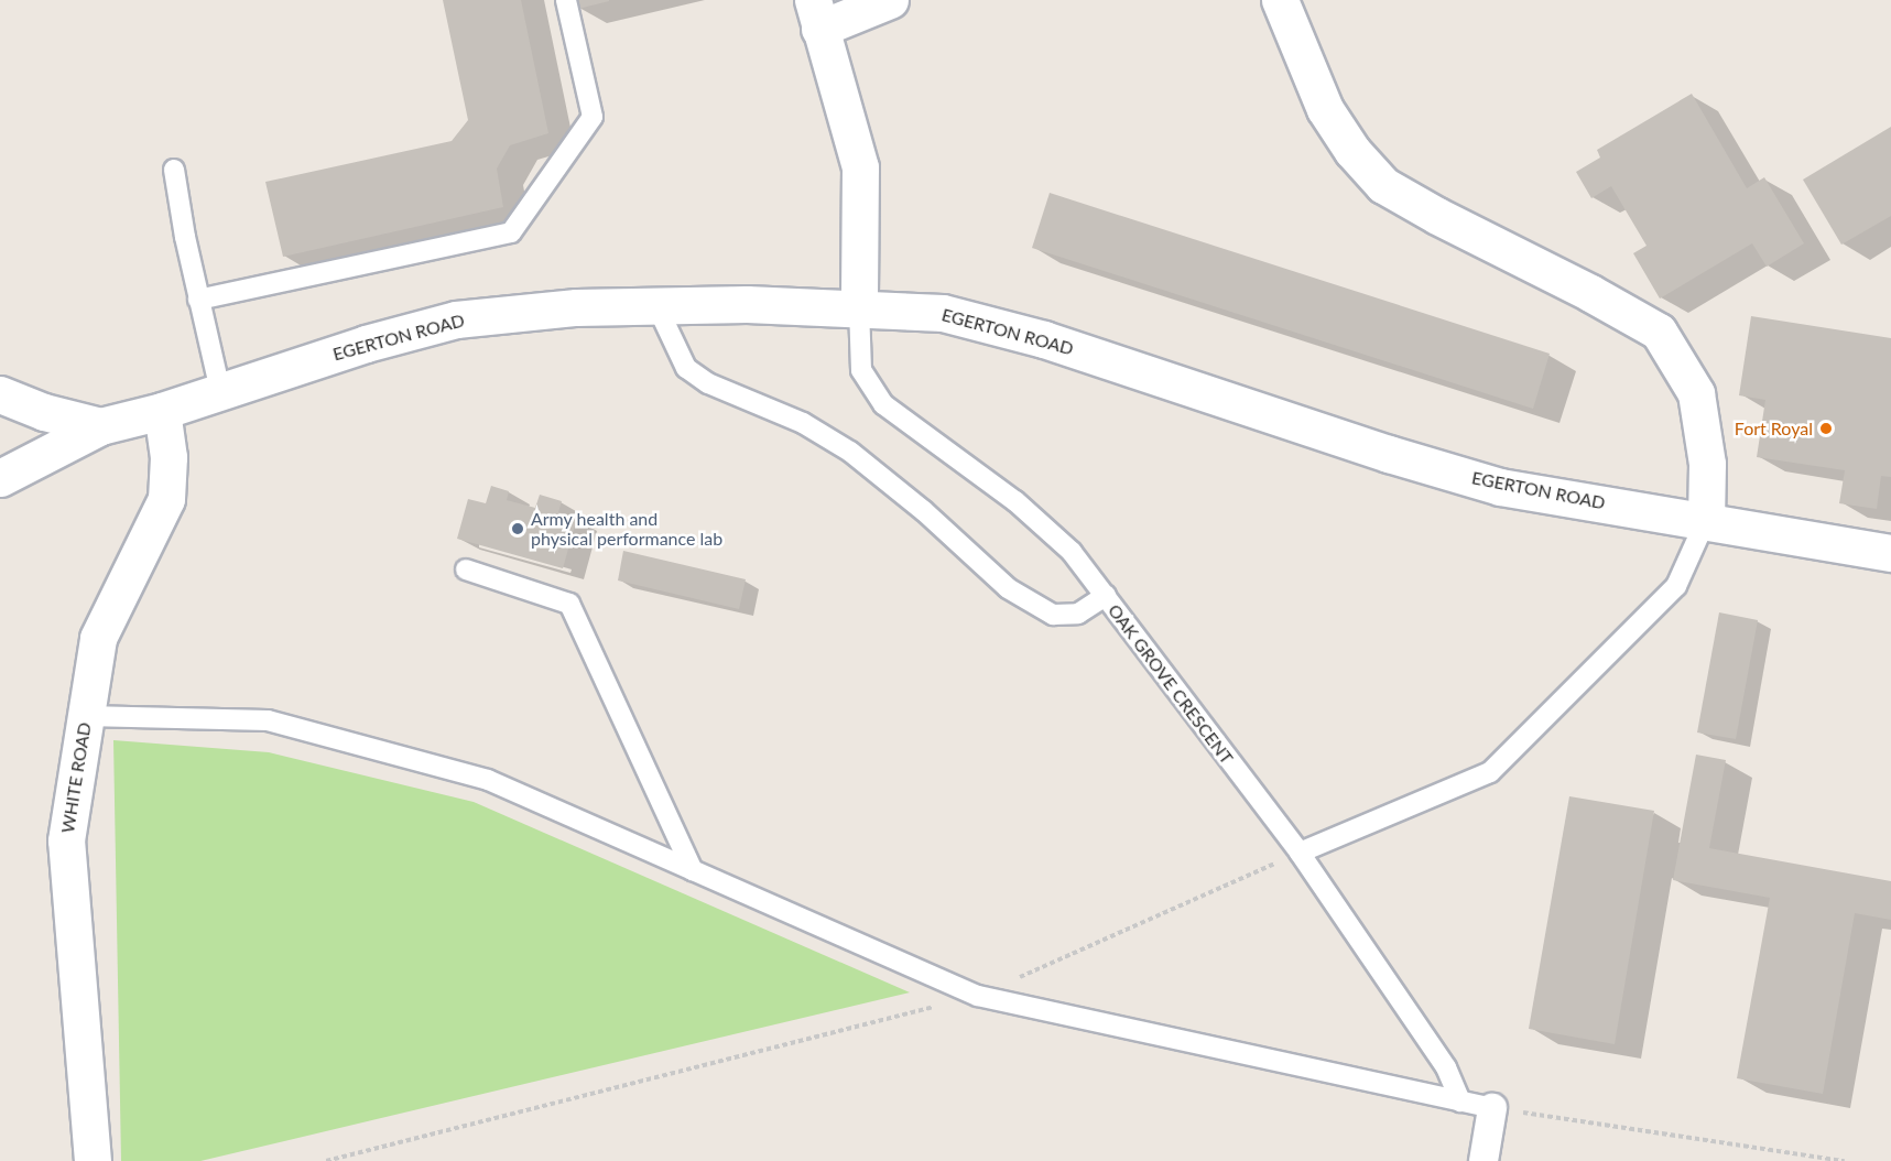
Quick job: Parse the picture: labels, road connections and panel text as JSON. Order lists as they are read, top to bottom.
{
  "streets": {
    "street": ["EGERTON ROAD", "WHITE ROAD"],
    "lane": ["OAK GROVE CRESCENT"]
  },
  "crossings": [
    ["EGERTON ROAD", "OAK GROVE CRESCENT"],
    ["EGERTON ROAD", "WHITE ROAD"]
  ],
  "places": ["Fort Royal", "Army health and physical performance lab"]
}
